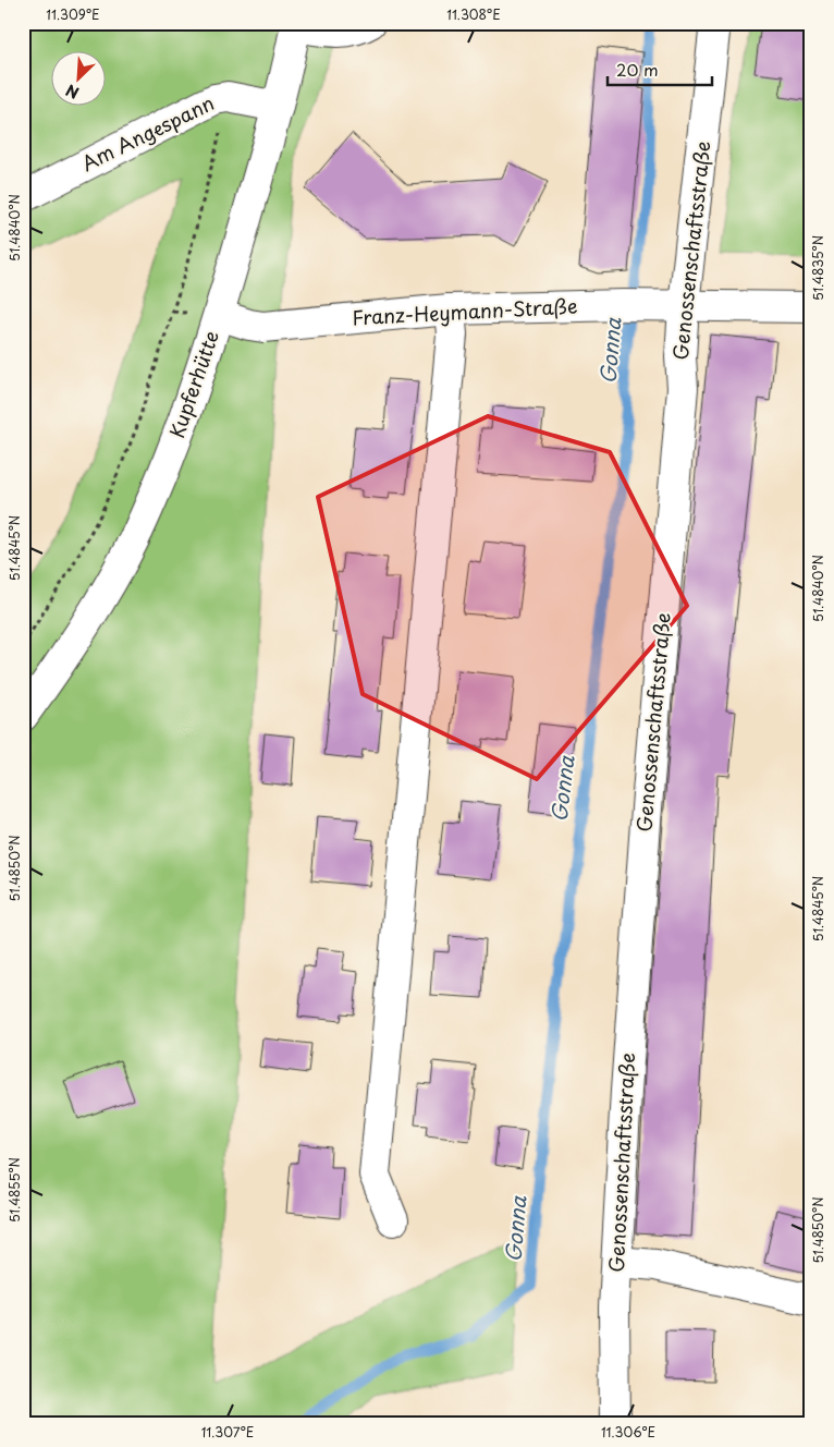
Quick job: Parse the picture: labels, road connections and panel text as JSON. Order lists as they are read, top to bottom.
{
  "streets": {
    "street": [
      "Am Angespann",
      "Genossenschaftsstraße",
      "Franz-Heymann-Straße",
      "Kupferhütte"
    ]
  },
  "crossings": [
    ["Am Angespann", "Kupferhütte"],
    ["Genossenschaftsstraße", "Franz-Heymann-Straße"],
    ["Franz-Heymann-Straße", "Kupferhütte"]
  ],
  "water": ["Gonna"],
  "scale_bar": "20 m",
  "north": "bottom left",
  "coordinates": [
    "11.309°E",
    "11.308°E",
    "51.4840°N",
    "51.4835°N",
    "51.4845°N",
    "51.4850°N",
    "51.4855°N",
    "11.307°E",
    "11.306°E"
  ]
}
